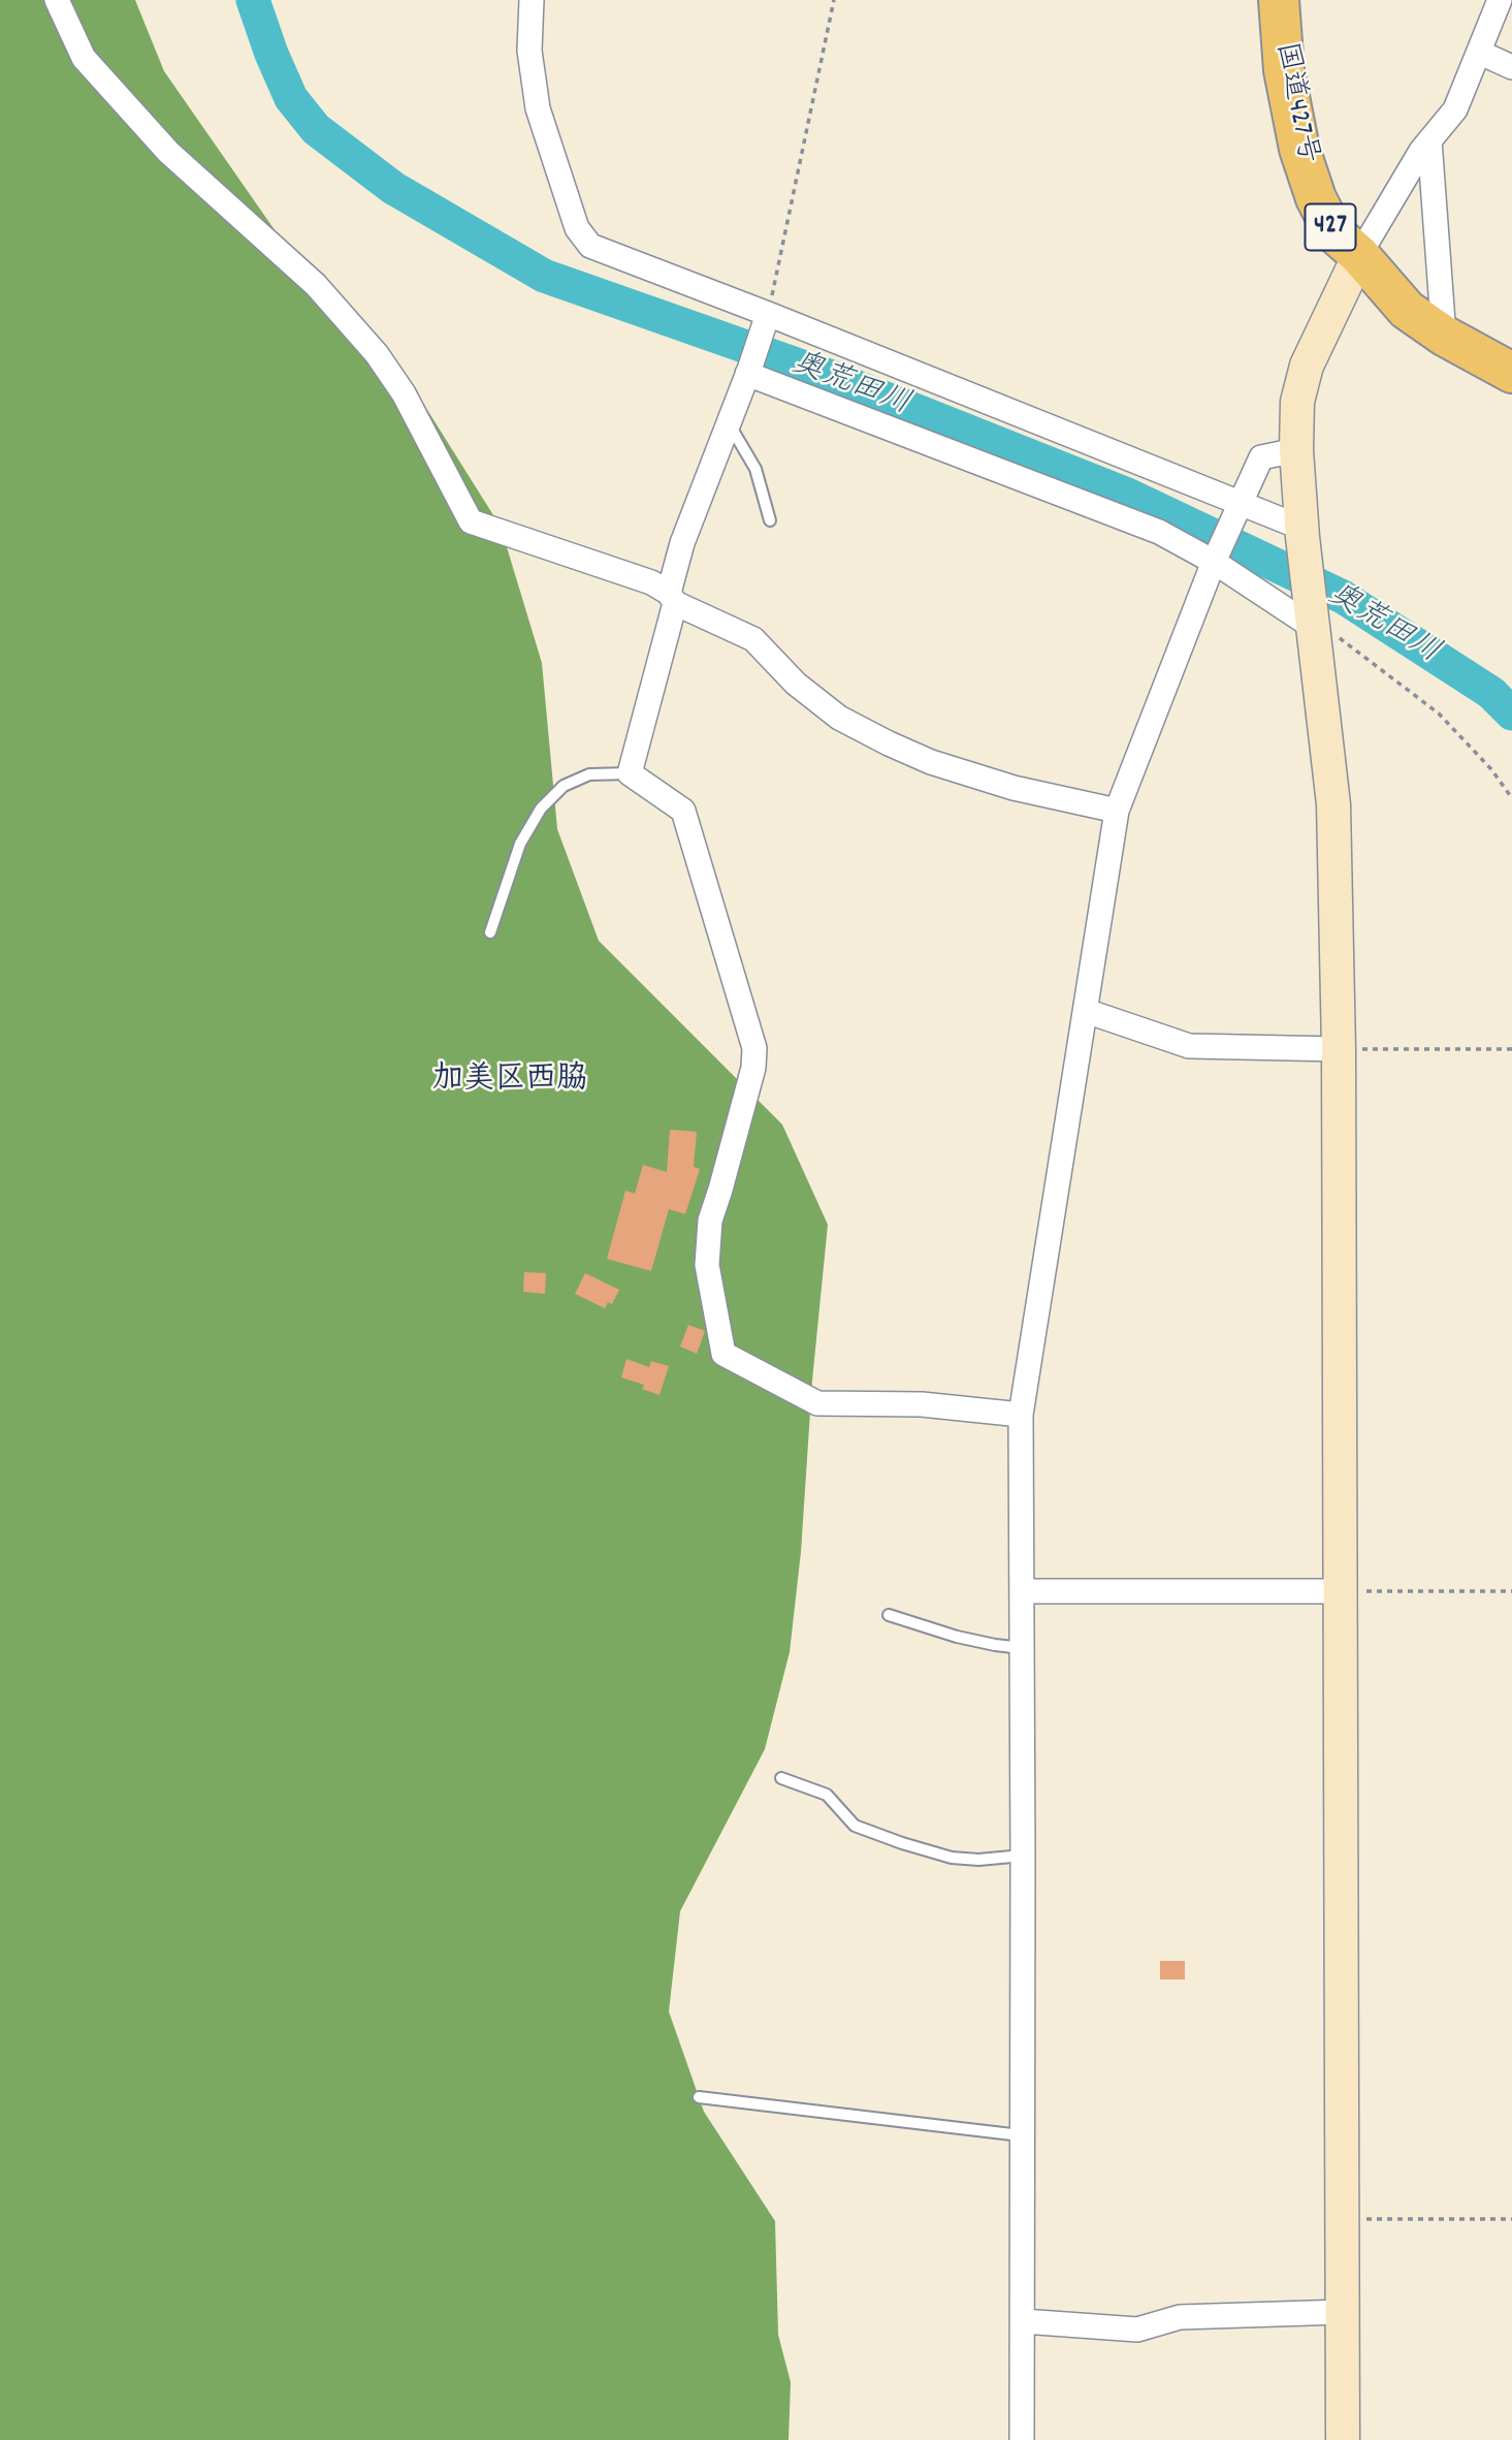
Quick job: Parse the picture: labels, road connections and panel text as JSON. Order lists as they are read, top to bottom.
{
  "streets": {
    "highway": ["国道427号", "427"]
  },
  "districts": ["加美区西脇"],
  "water": ["奥荒田川"]
}
